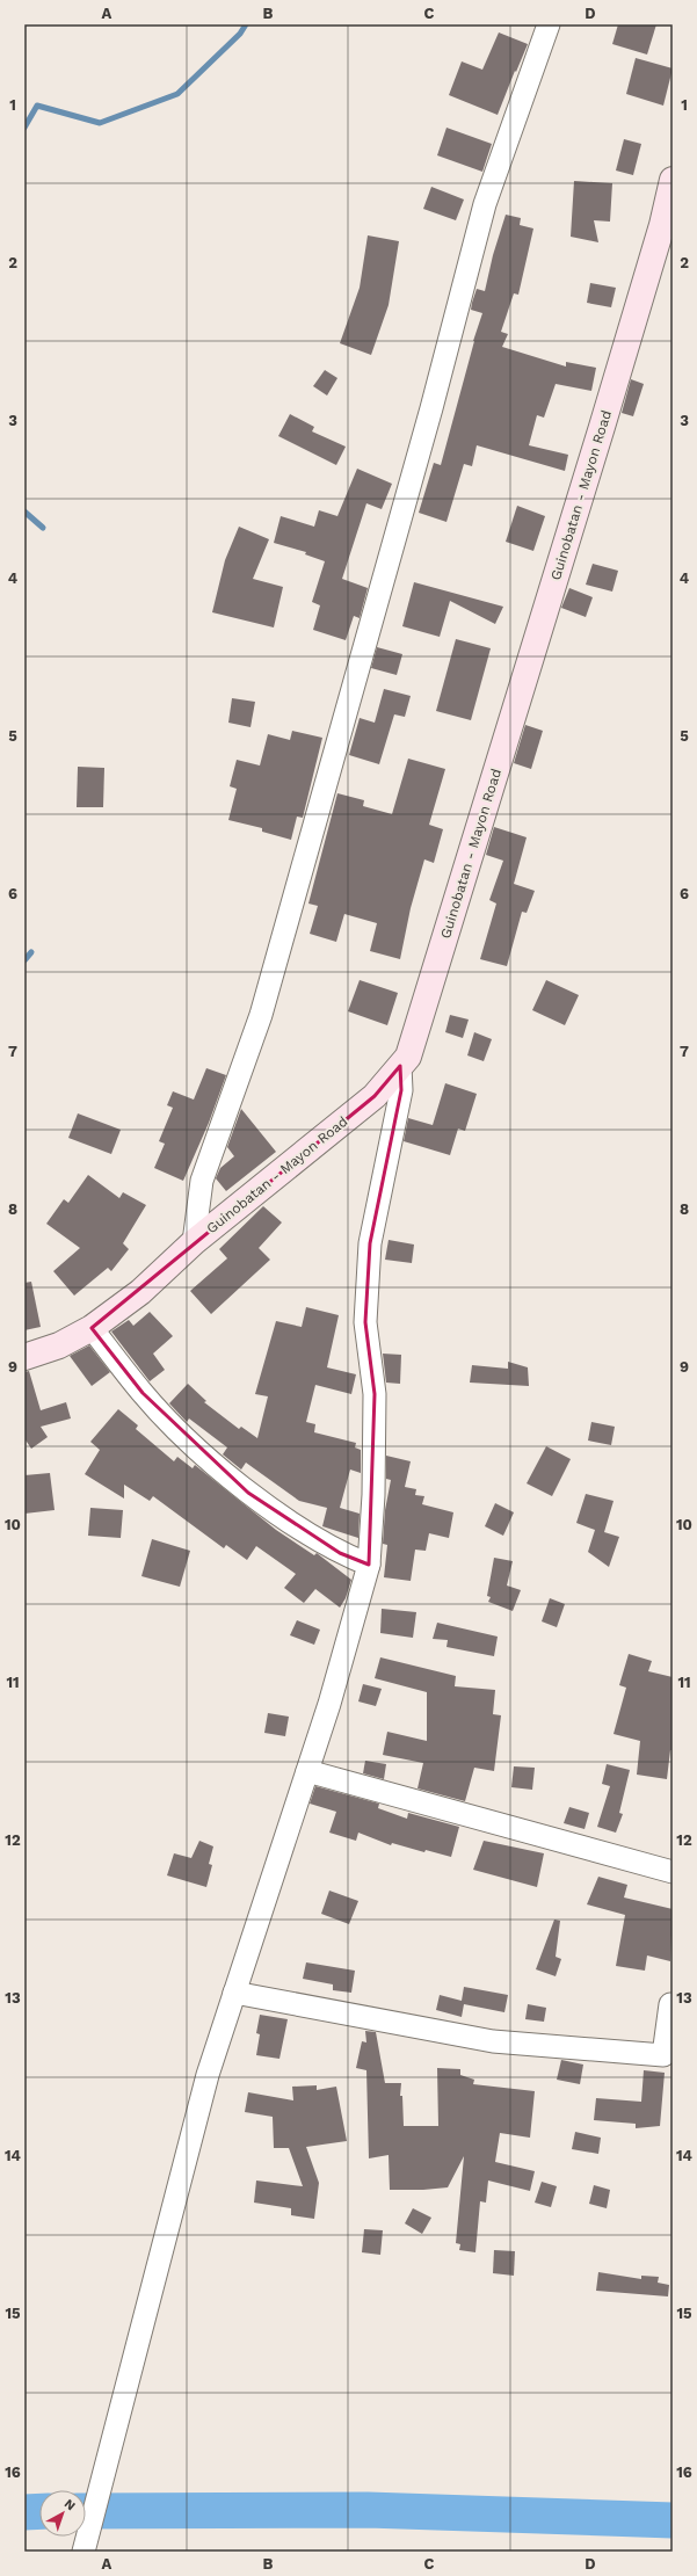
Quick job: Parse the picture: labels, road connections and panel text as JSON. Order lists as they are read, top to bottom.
{
  "streets": {
    "main road": ["Guinobatan - Mayon Road"]
  },
  "north": "top right",
  "grid": {
    "columns": [
      "A",
      "B",
      "C",
      "D"
    ],
    "rows": [
      "1",
      "2",
      "3",
      "4",
      "5",
      "6",
      "7",
      "8",
      "9",
      "10",
      "11",
      "12",
      "13",
      "14",
      "15",
      "16"
    ]
  }
}
